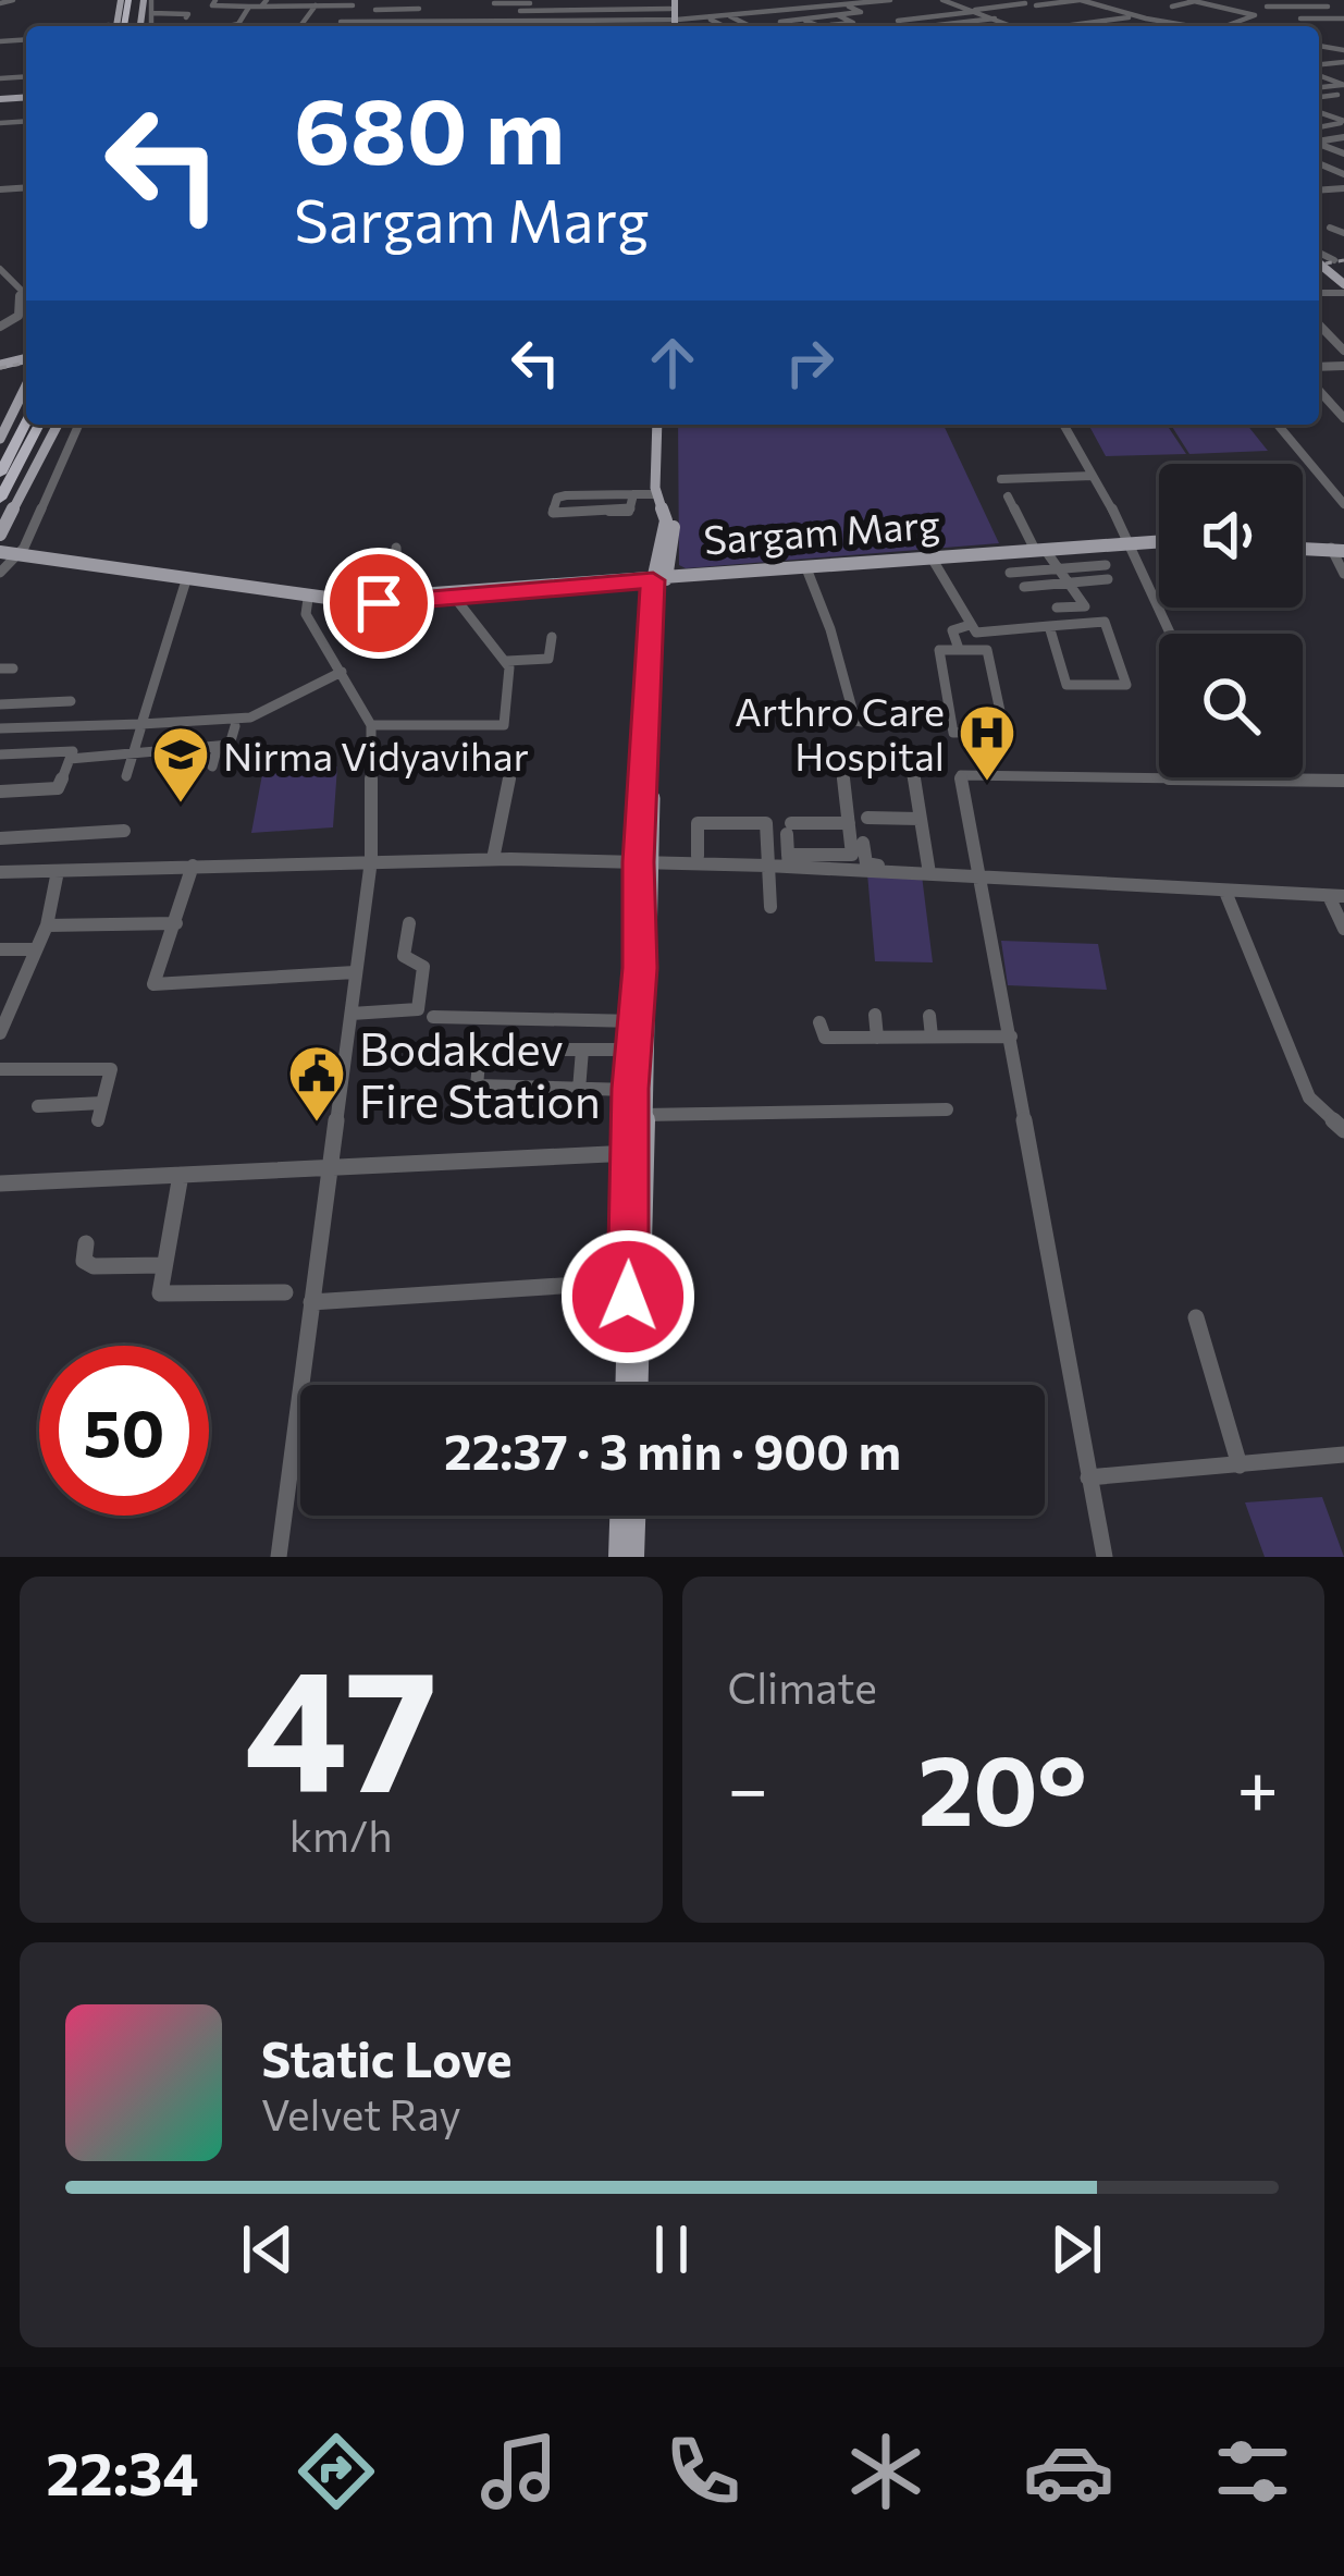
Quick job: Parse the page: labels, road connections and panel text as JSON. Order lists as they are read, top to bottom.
{
  "streets": {
    "main road": ["Sargam Marg"]
  },
  "places": {
    "hospital": ["Arthro Care Hospital"],
    "school or university": ["Nirma Vidyavihar"],
    "public building": ["Bodakdev Fire Station"]
  },
  "page": {
    "turn": ["680 m", "Sargam Marg"],
    "limit": "50",
    "trip": "22:37 · 3 min · 900 m",
    "tile": [
      ["47", "km/h"],
      "Climate"
    ],
    "heat": ["−", "20°", "+"],
    "song": ["Static Love", "Velvet Ray"],
    "tabs": "22:34"
  }
}
